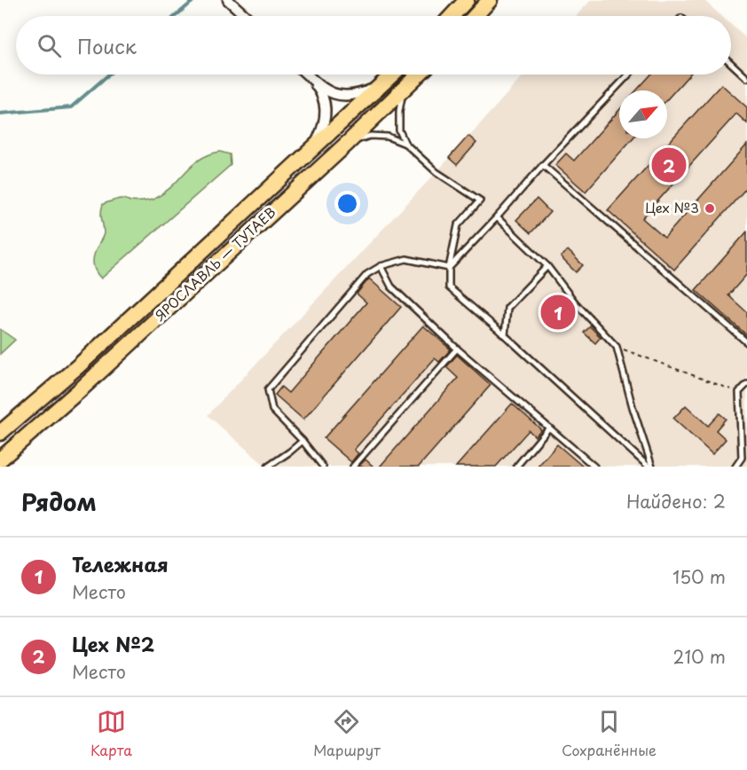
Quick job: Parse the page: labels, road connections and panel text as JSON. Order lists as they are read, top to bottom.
{
  "streets": {
    "main road": ["ЯРОСЛАВЛЬ — ТУТАЕВ"]
  },
  "places": ["Цех №3"],
  "north": "top right",
  "page": {
    "search": "Поиск",
    "pins": ["2", "1"],
    "heading": ["Рядом", "Найдено: 2"],
    "list": [
      {
        "mark": "1",
        "name": "Тележная",
        "note": "Место",
        "value": "150 m"
      },
      {
        "mark": "2",
        "name": "Цех №2",
        "note": "Место",
        "value": "210 m"
      }
    ],
    "nav": ["Карта", "Маршрут", "Сохранённые"]
  }
}
